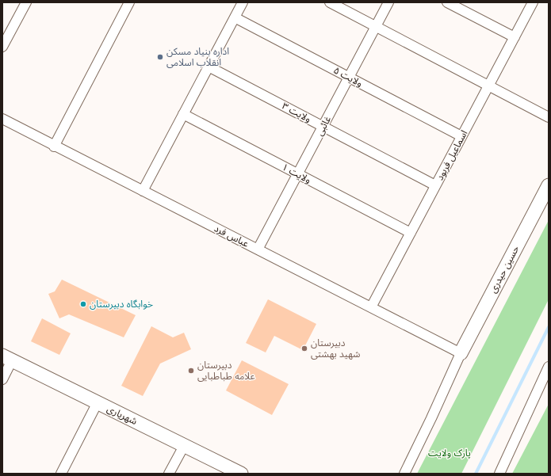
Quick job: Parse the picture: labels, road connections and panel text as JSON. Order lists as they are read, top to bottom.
{
  "streets": {
    "main road": ["حسین حیدری", "شهریاری"],
    "street": [
      "ولایت ۵",
      "ولایت ۳",
      "غائبی",
      "اسماعیل فربود",
      "ولایت ۱",
      "عباس فرد"
    ]
  },
  "crossings": [
    ["ولایت ۵", "غائبی"],
    ["ولایت ۵", "اسماعیل فربود"],
    ["ولایت ۳", "غائبی"],
    ["ولایت ۳", "اسماعیل فربود"],
    ["غائبی", "ولایت ۱"],
    ["غائبی", "عباس فرد"],
    ["اسماعیل فربود", "ولایت ۱"],
    ["اسماعیل فربود", "عباس فرد"],
    ["عباس فرد", "حسین حیدری"]
  ],
  "parks": ["پارک ولایت"],
  "places": [
    "اداره بنیاد مسکن انقلاب اسلامی",
    "خوابگاه دبیرستان",
    "دبیرستان شهید بهشتی",
    "دبیرستان علامه طباطبایی"
  ]
}
